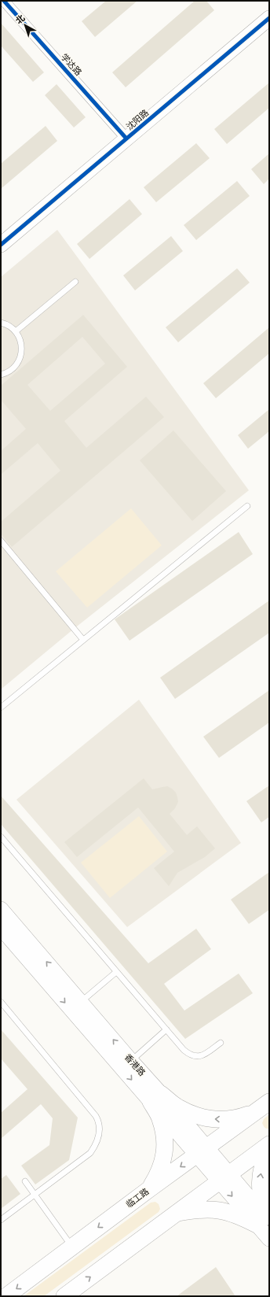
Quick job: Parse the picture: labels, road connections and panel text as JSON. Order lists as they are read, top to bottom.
{
  "streets": {
    "main road": ["沈阳路", "香港路", "临工路"],
    "street": ["学达路"]
  },
  "crossings": [
    ["学达路", "沈阳路"],
    ["香港路", "临工路"]
  ],
  "north": "top left"
}
